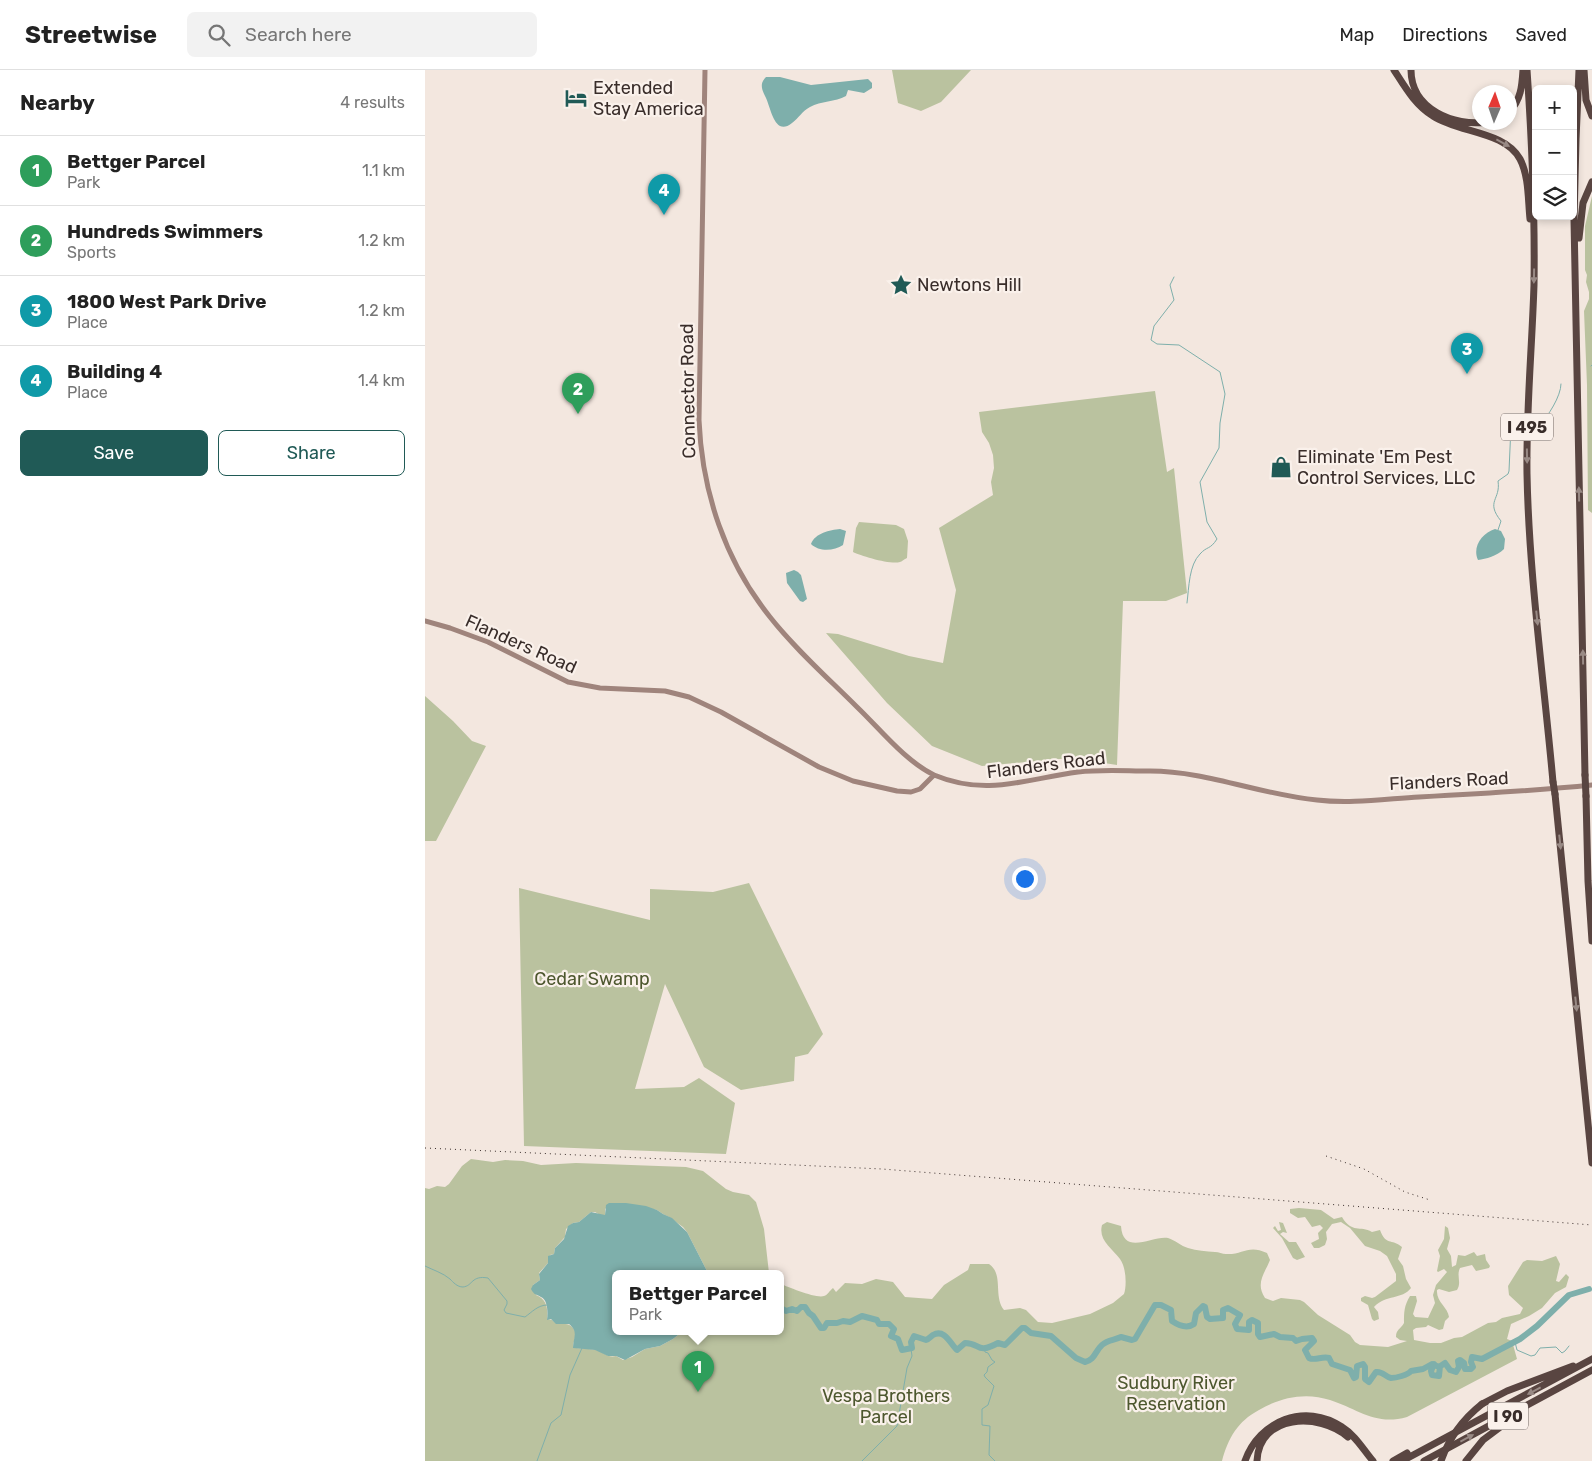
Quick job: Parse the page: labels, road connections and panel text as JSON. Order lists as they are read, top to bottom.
{
  "streets": {
    "highway": ["I 495", "I 90"],
    "main road": ["Connector Road", "Flanders Road"]
  },
  "crossings": [
    ["Connector Road", "Flanders Road"]
  ],
  "parks": ["Cedar Swamp", "Sudbury River Reservation", "Vespa Brothers Parcel"],
  "places": {
    "hotel": ["Extended Stay America"],
    "place": ["Newtons Hill"],
    "shop": ["Eliminate 'Em Pest Control Services, LLC"]
  },
  "north": "top",
  "page": {
    "header": "Streetwise",
    "search": "Search here",
    "nav": ["Map", "Directions", "Saved"],
    "heading": ["Nearby", "4 results"],
    "map_buttons": ["+", "−"],
    "list": [
      {
        "mark": "1",
        "name": "Bettger Parcel",
        "note": "Park",
        "value": "1.1 km"
      },
      {
        "mark": "2",
        "name": "Hundreds Swimmers",
        "note": "Sports",
        "value": "1.2 km"
      },
      {
        "mark": "3",
        "name": "1800 West Park Drive",
        "note": "Place",
        "value": "1.2 km"
      },
      {
        "mark": "4",
        "name": "Building 4",
        "note": "Place",
        "value": "1.4 km"
      }
    ],
    "pins": [
      "4",
      "3",
      "2",
      "1"
    ],
    "buttons": ["Save", "Share"],
    "popup": ["Bettger Parcel", "Park"]
  }
}
